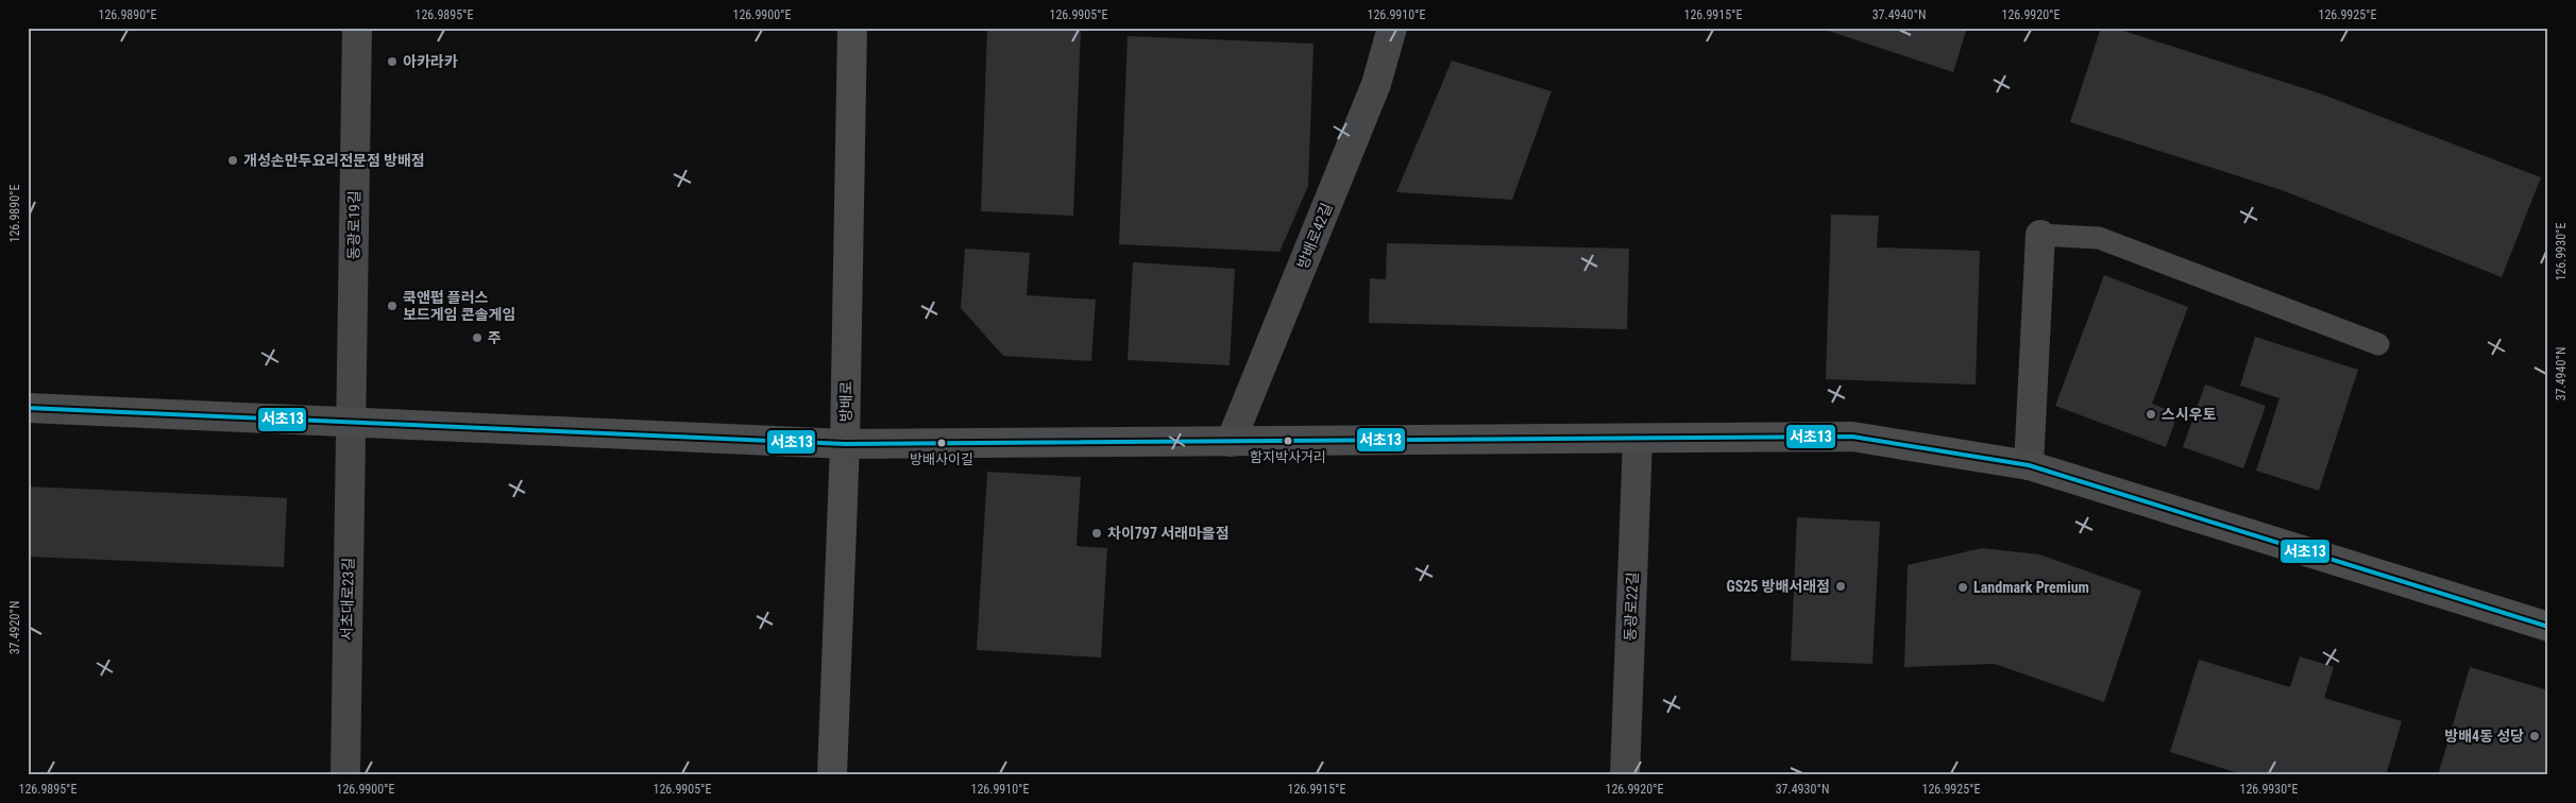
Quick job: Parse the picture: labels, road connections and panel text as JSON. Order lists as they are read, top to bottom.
{
  "streets": {
    "street": [
      "동광로19길",
      "방배로42길",
      "방배로",
      "서초대로23길",
      "동광로22길"
    ]
  },
  "crossings": [
    ["동광로19길", "서초대로23길"]
  ],
  "places": [
    "아카라카",
    "개성손만두요리전문점 방배점",
    "쿡앤펍 플러스 보드게임 콘솔게임",
    "주",
    "스시우토",
    "함지박사거리",
    "방배사이길",
    "차이797 서래마을점",
    "GS25 방배서래점",
    "Landmark Premium",
    "방배4동 성당"
  ],
  "lines": ["transit line 서초13"],
  "coordinates": [
    "126.9890°E",
    "126.9895°E",
    "126.9900°E",
    "126.9905°E",
    "126.9910°E",
    "126.9915°E",
    "37.4940°N",
    "126.9920°E",
    "126.9925°E",
    "126.9930°E",
    "37.4920°N",
    "37.4930°N"
  ]
}
